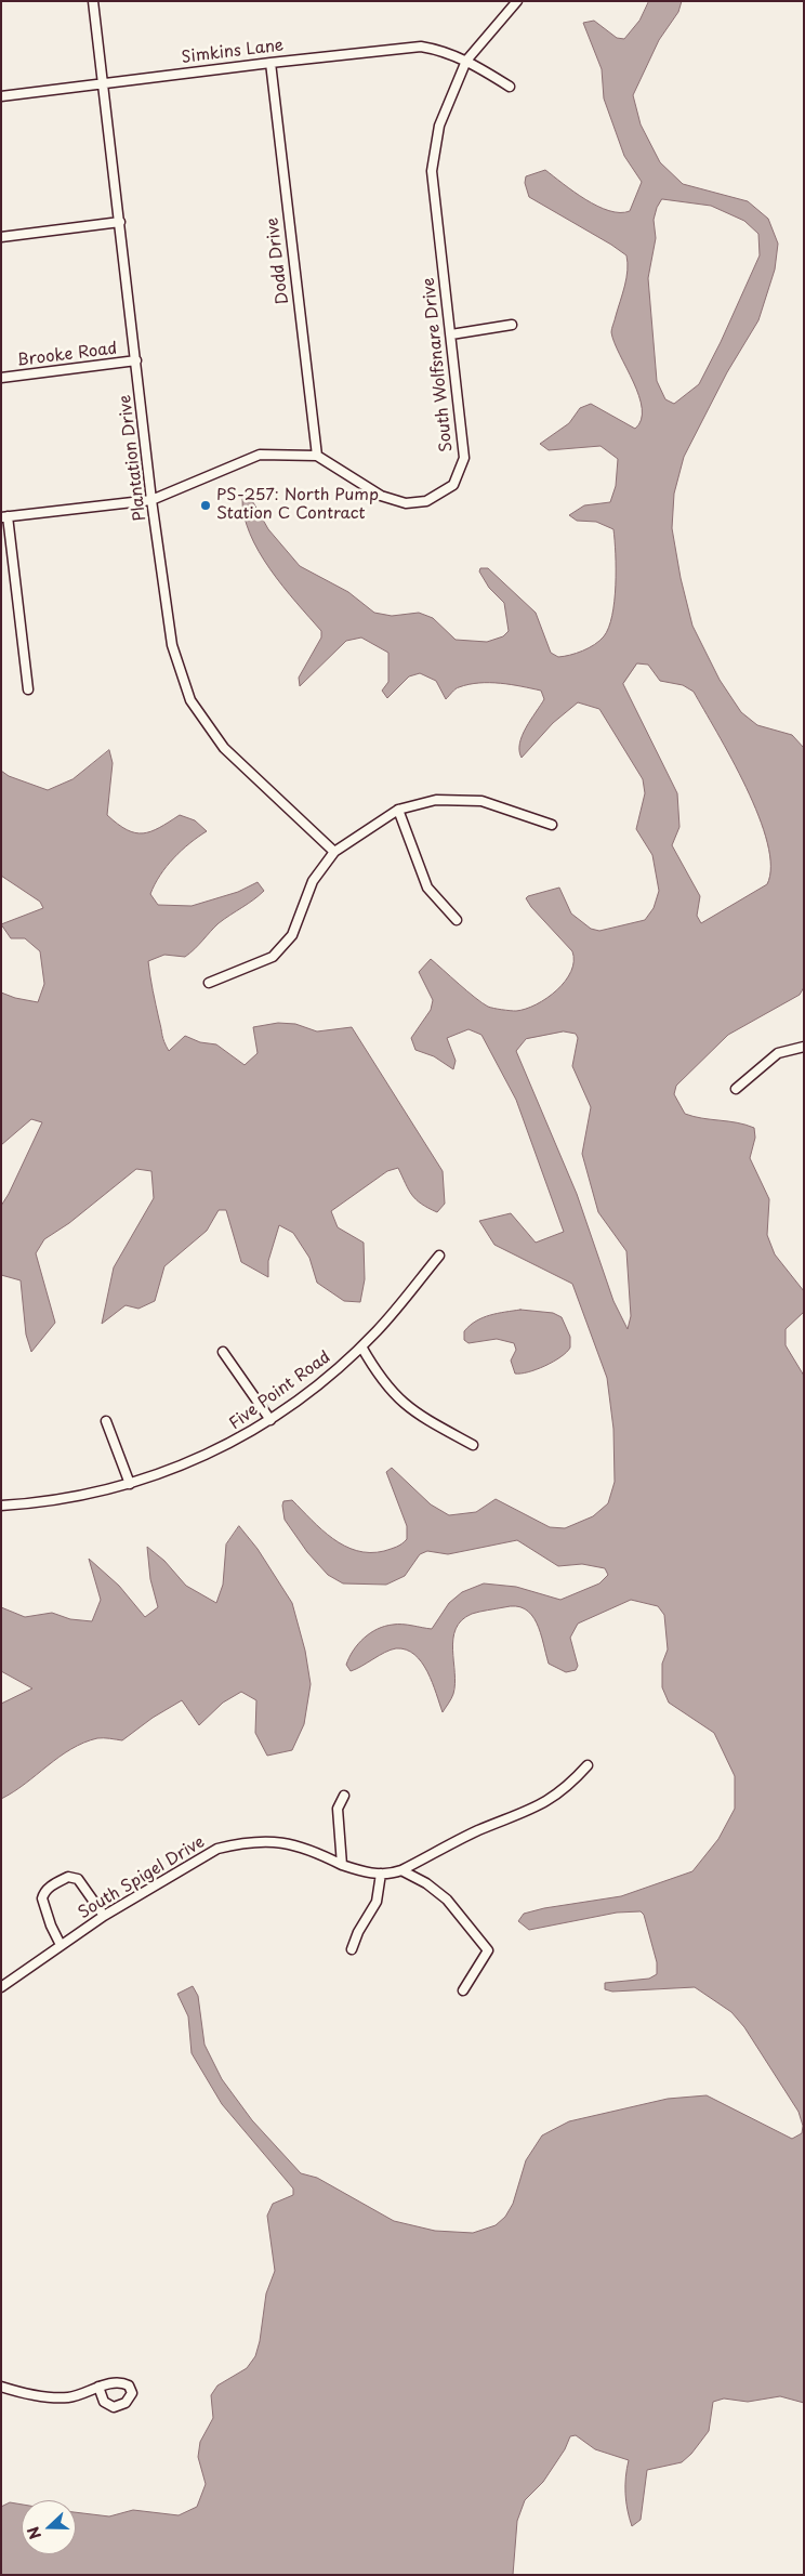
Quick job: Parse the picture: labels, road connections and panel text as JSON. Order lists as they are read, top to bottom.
{
  "streets": {
    "street": [
      "Simkins Lane",
      "Dodd Drive",
      "Brooke Road",
      "South Wolfsnare Drive",
      "Plantation Drive",
      "Five Point Road",
      "South Spigel Drive"
    ]
  },
  "crossings": [
    ["Simkins Lane", "Dodd Drive"],
    ["Simkins Lane", "South Wolfsnare Drive"],
    ["Simkins Lane", "Plantation Drive"],
    ["Dodd Drive", "South Wolfsnare Drive"],
    ["Brooke Road", "Plantation Drive"]
  ],
  "places": ["PS-257: North Pump Station C Contract"],
  "north": "left"
}
